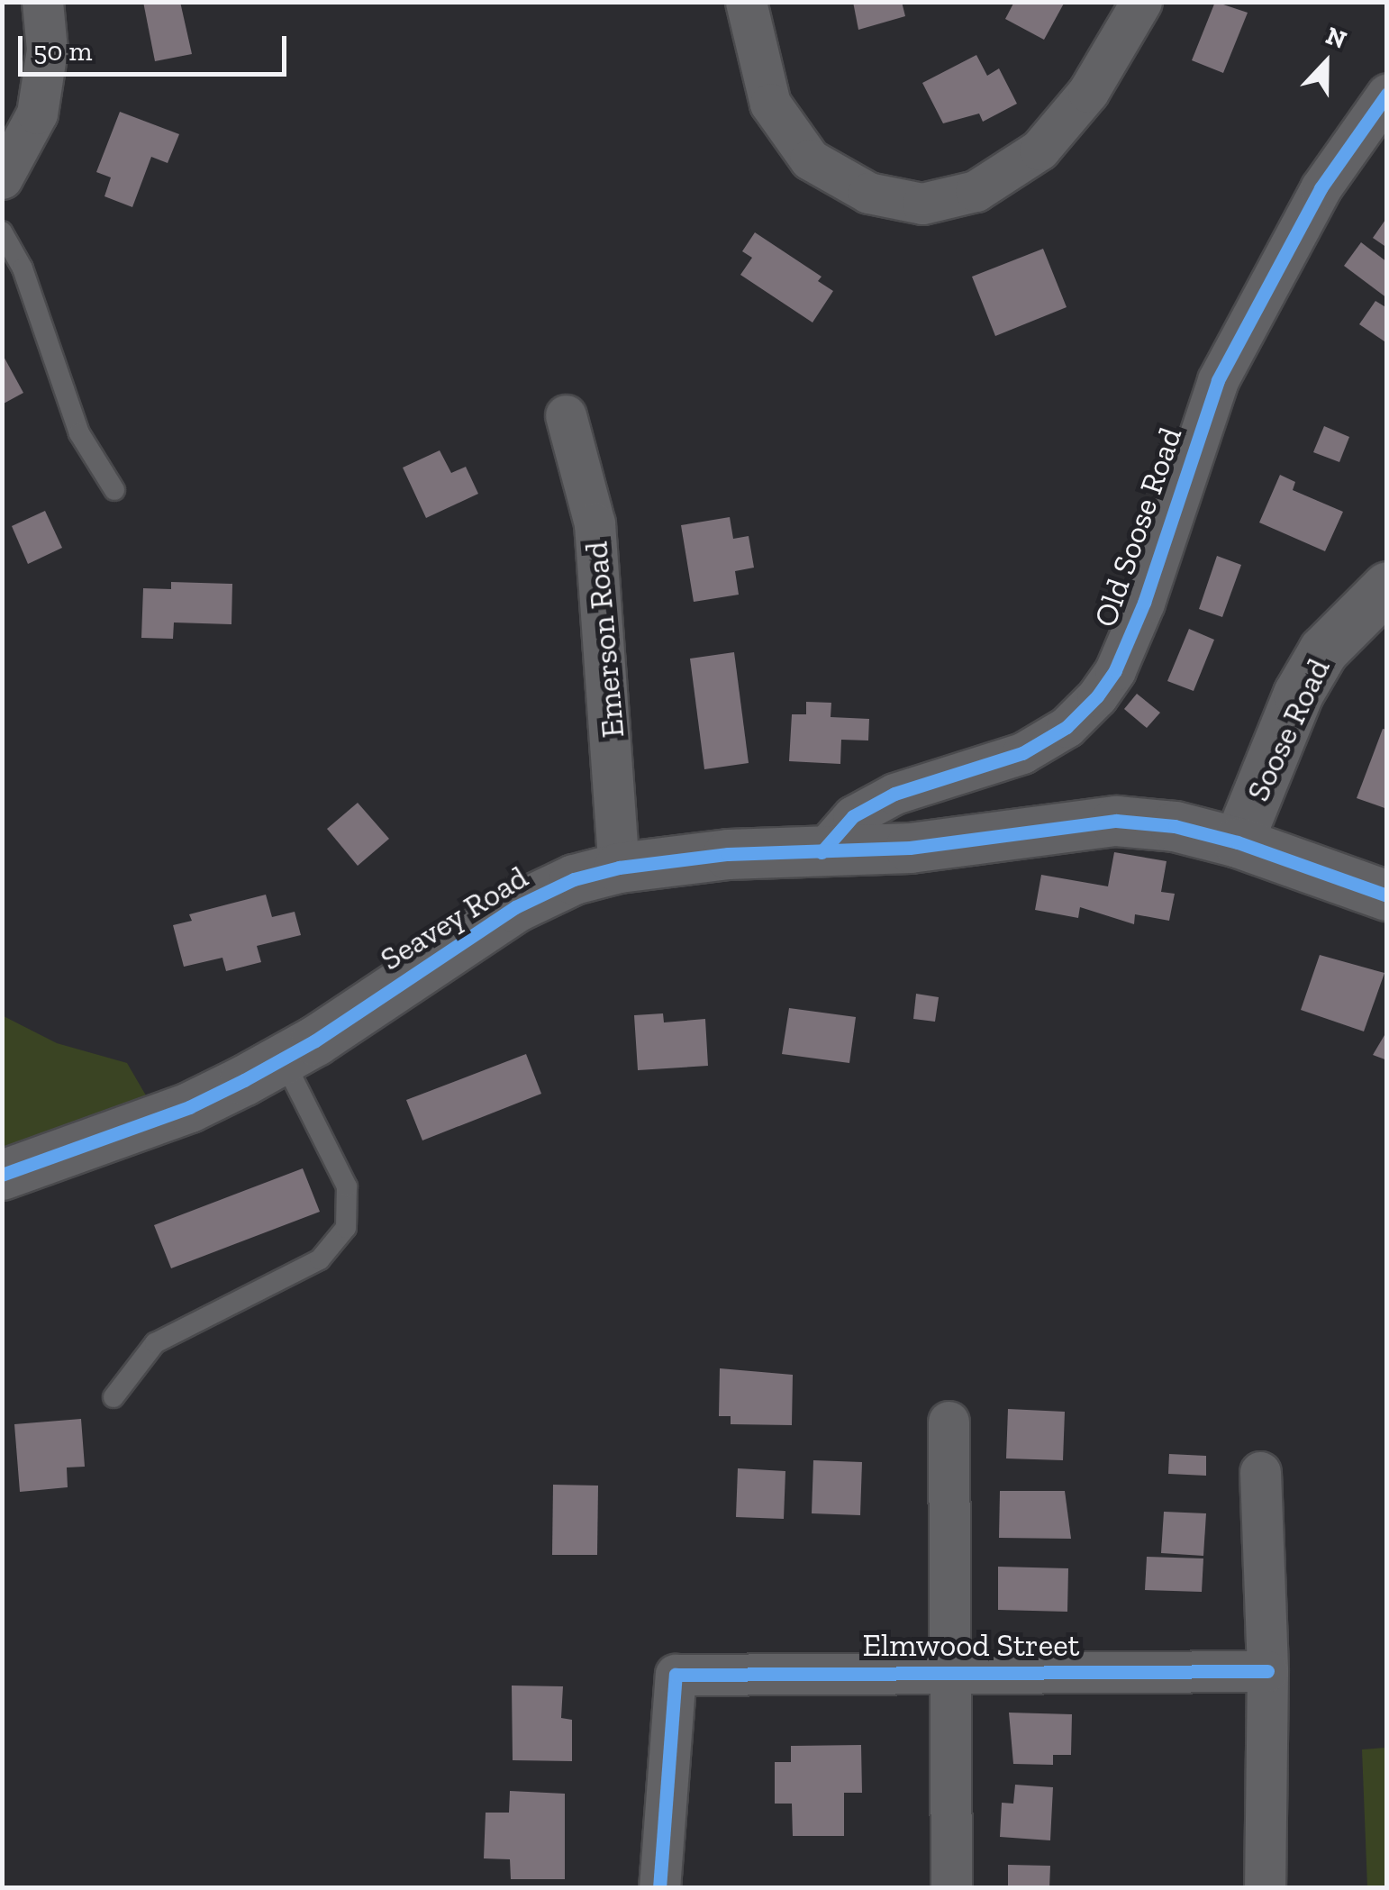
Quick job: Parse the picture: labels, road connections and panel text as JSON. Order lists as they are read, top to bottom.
{
  "streets": {
    "street": [
      "Old Soose Road",
      "Emerson Road",
      "Soose Road",
      "Seavey Road",
      "Elmwood Street"
    ]
  },
  "crossings": [
    ["Old Soose Road", "Seavey Road"],
    ["Emerson Road", "Seavey Road"],
    ["Soose Road", "Seavey Road"]
  ],
  "scale_bar": "50 m",
  "north": "top"
}
